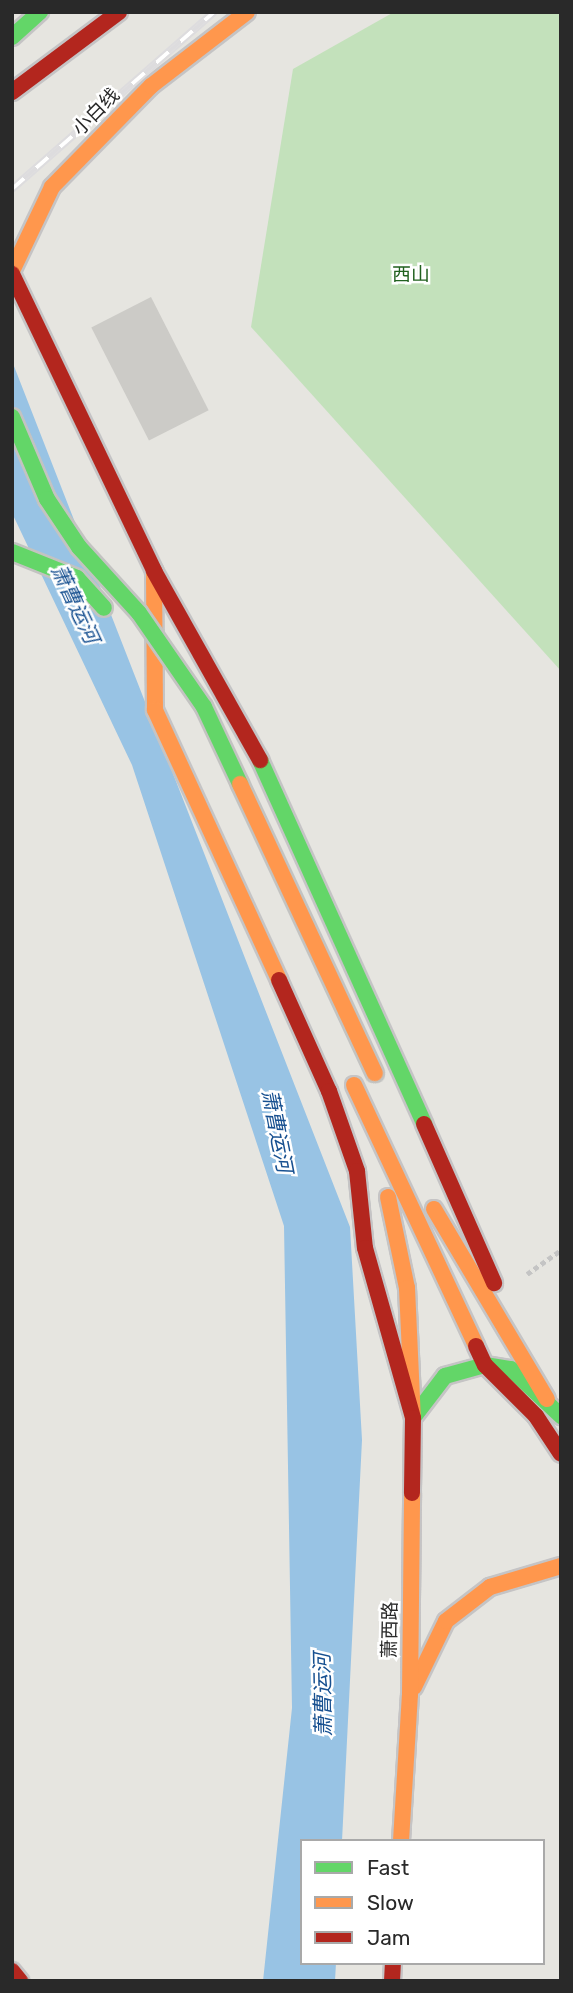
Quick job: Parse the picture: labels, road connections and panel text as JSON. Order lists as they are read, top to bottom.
{
  "streets": {
    "main road": ["小白线", "萧西路"]
  },
  "water": ["萧曹运河"],
  "parks": ["西山"],
  "legend": ["Fast", "Slow", "Jam"]
}
